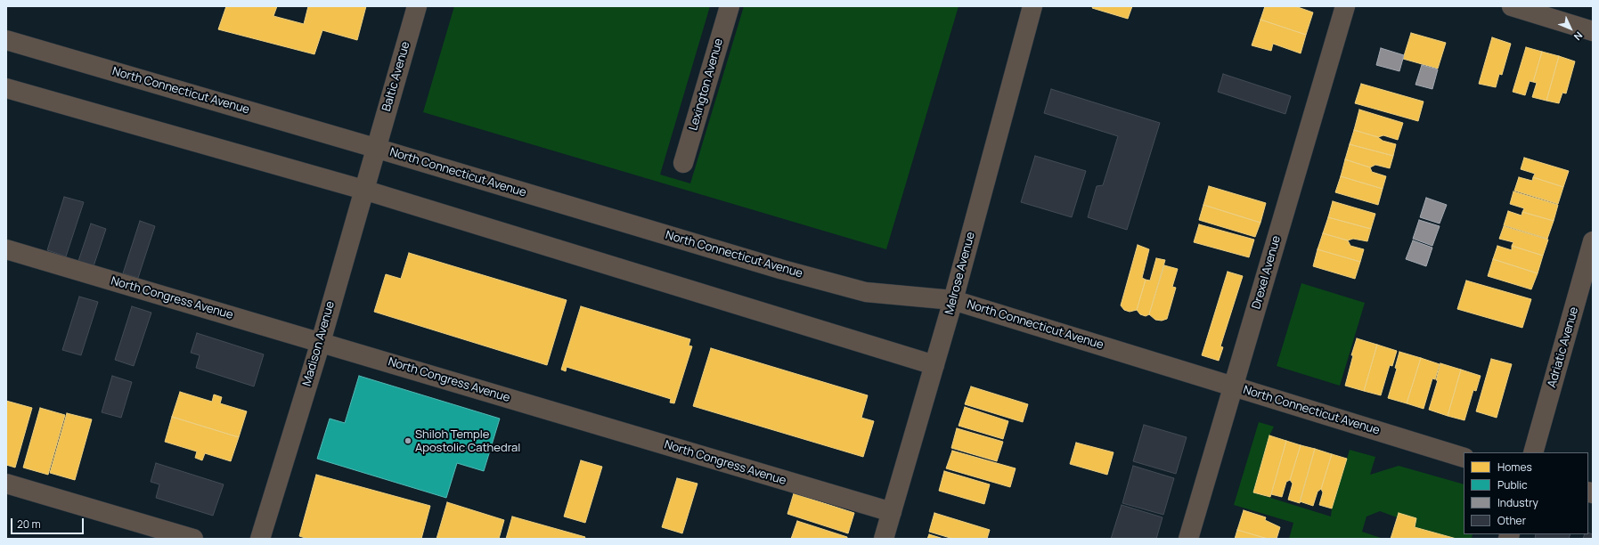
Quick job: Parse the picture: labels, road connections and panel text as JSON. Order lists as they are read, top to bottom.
{
  "streets": {
    "street": [
      "Baltic Avenue",
      "Lexington Avenue",
      "North Connecticut Avenue",
      "Drexel Avenue",
      "Melrose Avenue",
      "North Congress Avenue",
      "Madison Avenue",
      "Adriatic Avenue"
    ]
  },
  "crossings": [
    ["Baltic Avenue", "North Connecticut Avenue"],
    ["Baltic Avenue", "Madison Avenue"],
    ["North Connecticut Avenue", "Drexel Avenue"],
    ["North Connecticut Avenue", "Melrose Avenue"],
    ["North Connecticut Avenue", "Madison Avenue"],
    ["Melrose Avenue", "North Congress Avenue"],
    ["North Congress Avenue", "Madison Avenue"]
  ],
  "places": ["Shiloh Temple Apostolic Cathedral"],
  "legend": [
    "Homes",
    "Public",
    "Industry",
    "Other"
  ],
  "scale_bar": "20 m",
  "north": "bottom right"
}
